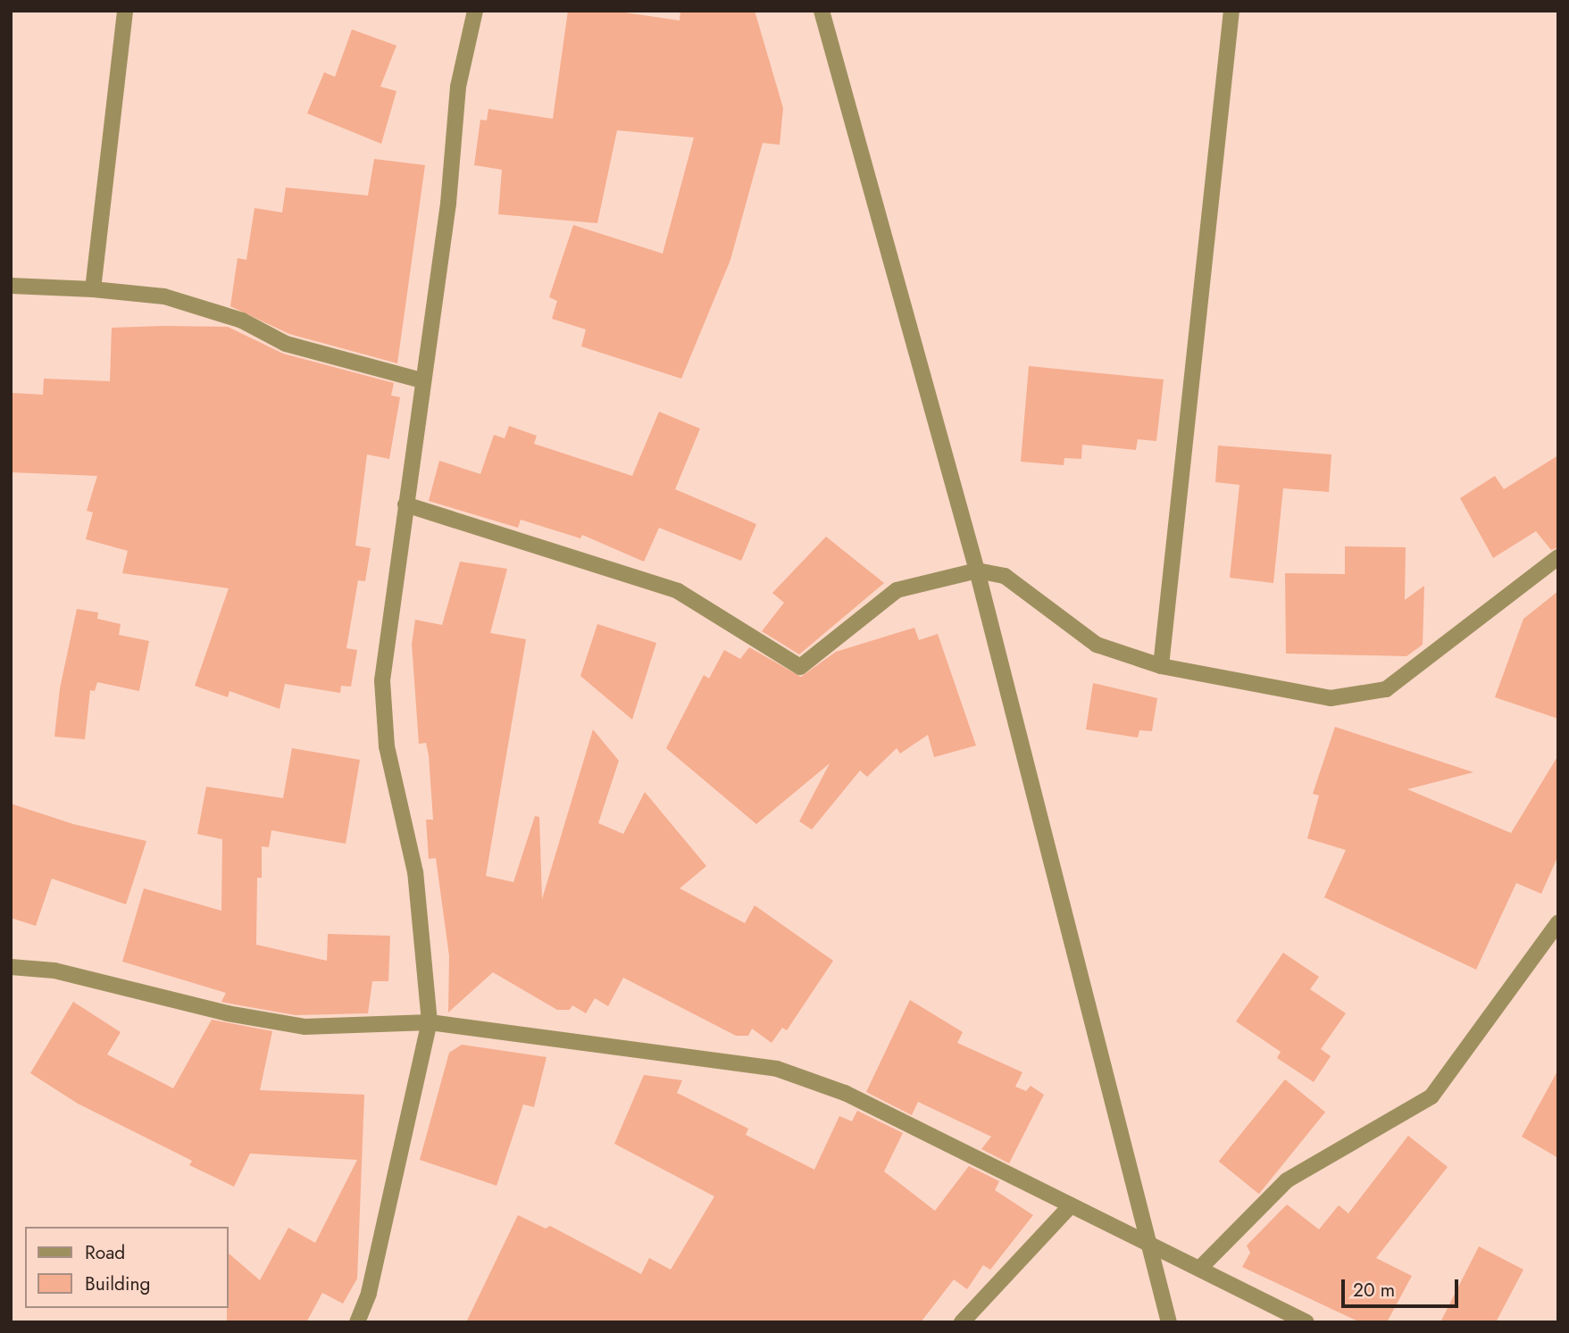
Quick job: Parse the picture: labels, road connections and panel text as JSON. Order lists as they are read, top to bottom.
{
  "legend": ["Road", "Building"],
  "scale_bar": "20 m"
}
